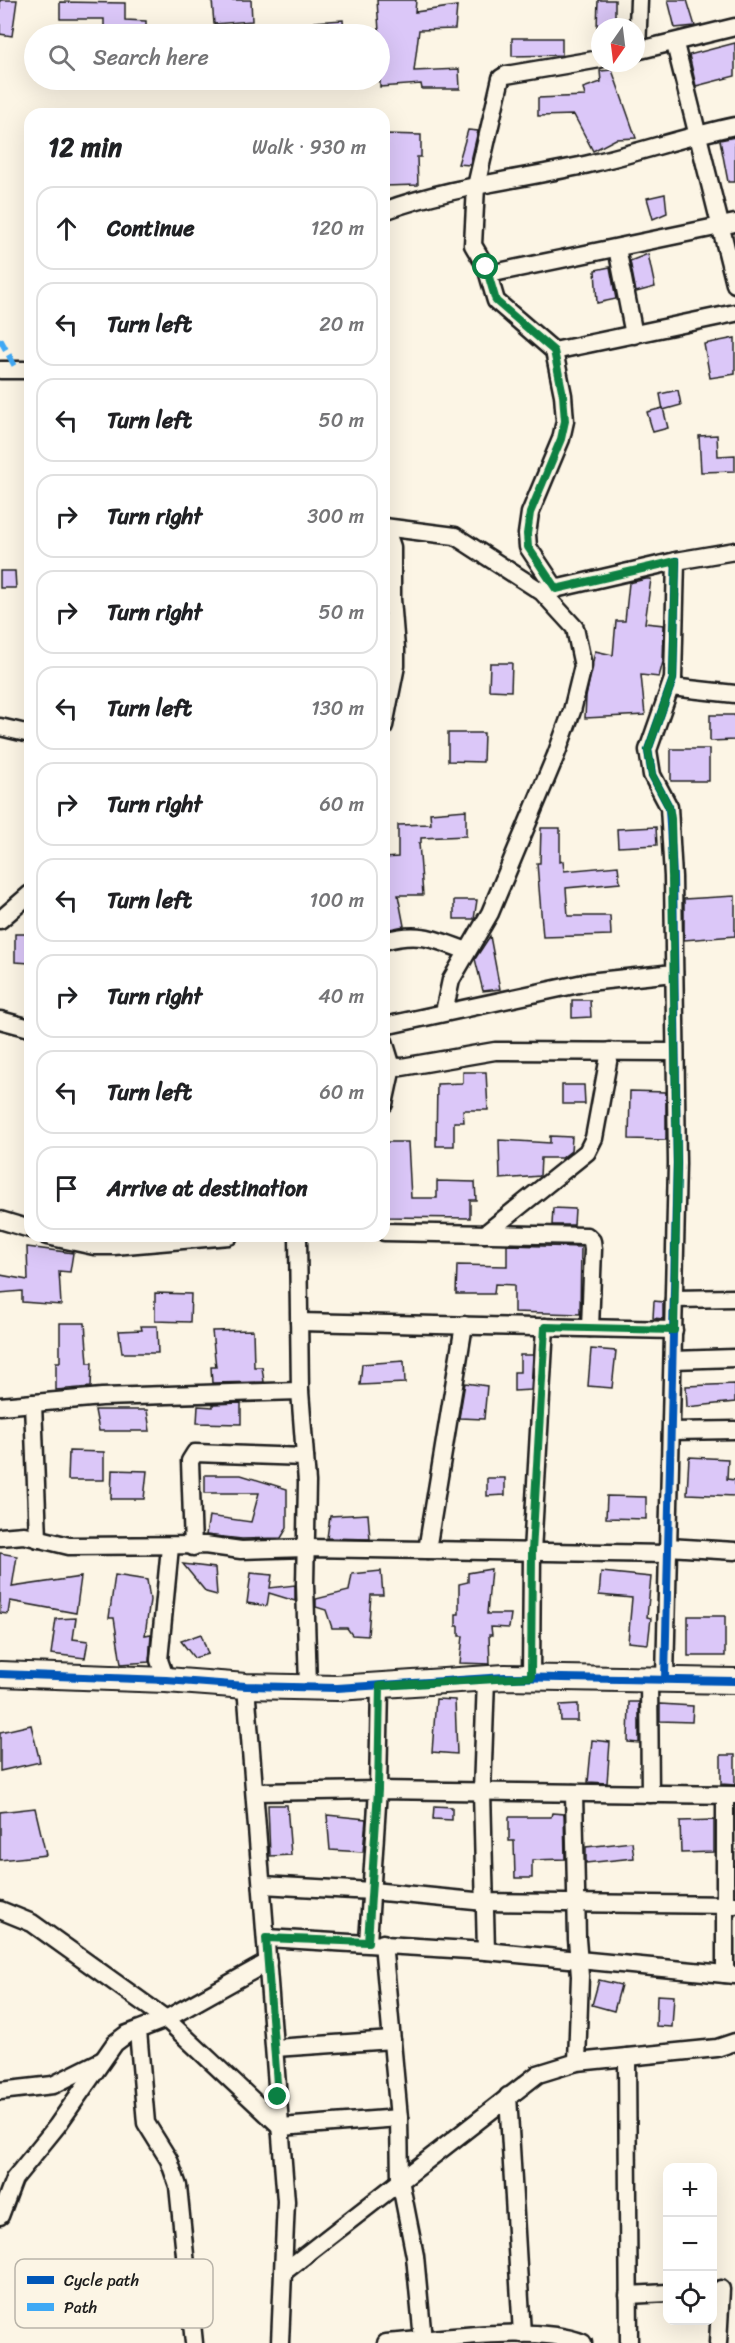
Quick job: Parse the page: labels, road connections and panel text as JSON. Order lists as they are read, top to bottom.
{
  "legend": ["Cycle path", "Path"],
  "north": "bottom",
  "page": {
    "search": "Search here",
    "heading": ["12 min", "Walk · 930 m"],
    "list": [
      ["Continue", "120 m"],
      ["Turn left", "20 m"],
      ["Turn left", "50 m"],
      ["Turn right", "300 m"],
      ["Turn right", "50 m"],
      ["Turn left", "130 m"],
      ["Turn right", "60 m"],
      ["Turn left", "100 m"],
      ["Turn right", "40 m"],
      ["Turn left", "60 m"],
      "Arrive at destination"
    ],
    "map_buttons": ["+", "−"]
  }
}
